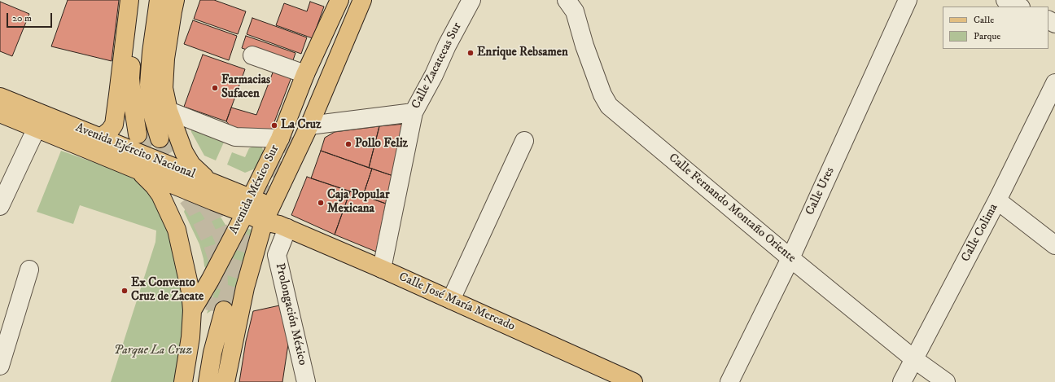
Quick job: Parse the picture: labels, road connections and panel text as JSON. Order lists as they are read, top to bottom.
{
  "streets": {
    "main road": ["Avenida Ejército Nacional", "Avenida México Sur", "Calle José María Mercado"],
    "street": [
      "Calle Zacatecas Sur",
      "Calle Ures",
      "Calle Fernando Montaño Oriente",
      "Calle Colima",
      "Prolongación México"
    ]
  },
  "crossings": [
    ["Calle Zacatecas Sur", "Calle José María Mercado"],
    ["Avenida Ejército Nacional", "Avenida México Sur"],
    ["Avenida Ejército Nacional", "Calle José María Mercado"],
    ["Avenida Ejército Nacional", "Prolongación México"],
    ["Avenida México Sur", "Calle José María Mercado"],
    ["Avenida México Sur", "Prolongación México"],
    ["Calle Ures", "Calle Fernando Montaño Oriente"],
    ["Calle Fernando Montaño Oriente", "Calle Colima"],
    ["Calle José María Mercado", "Prolongación México"]
  ],
  "parks": ["Parque La Cruz"],
  "places": [
    "Enrique Rebsamen",
    "Farmacias Sufacen",
    "La Cruz",
    "Pollo Feliz",
    "Caja Popular Mexicana",
    "Ex Convento Cruz de Zacate"
  ],
  "legend": ["Calle", "Parque"],
  "scale_bar": "20 m"
}
